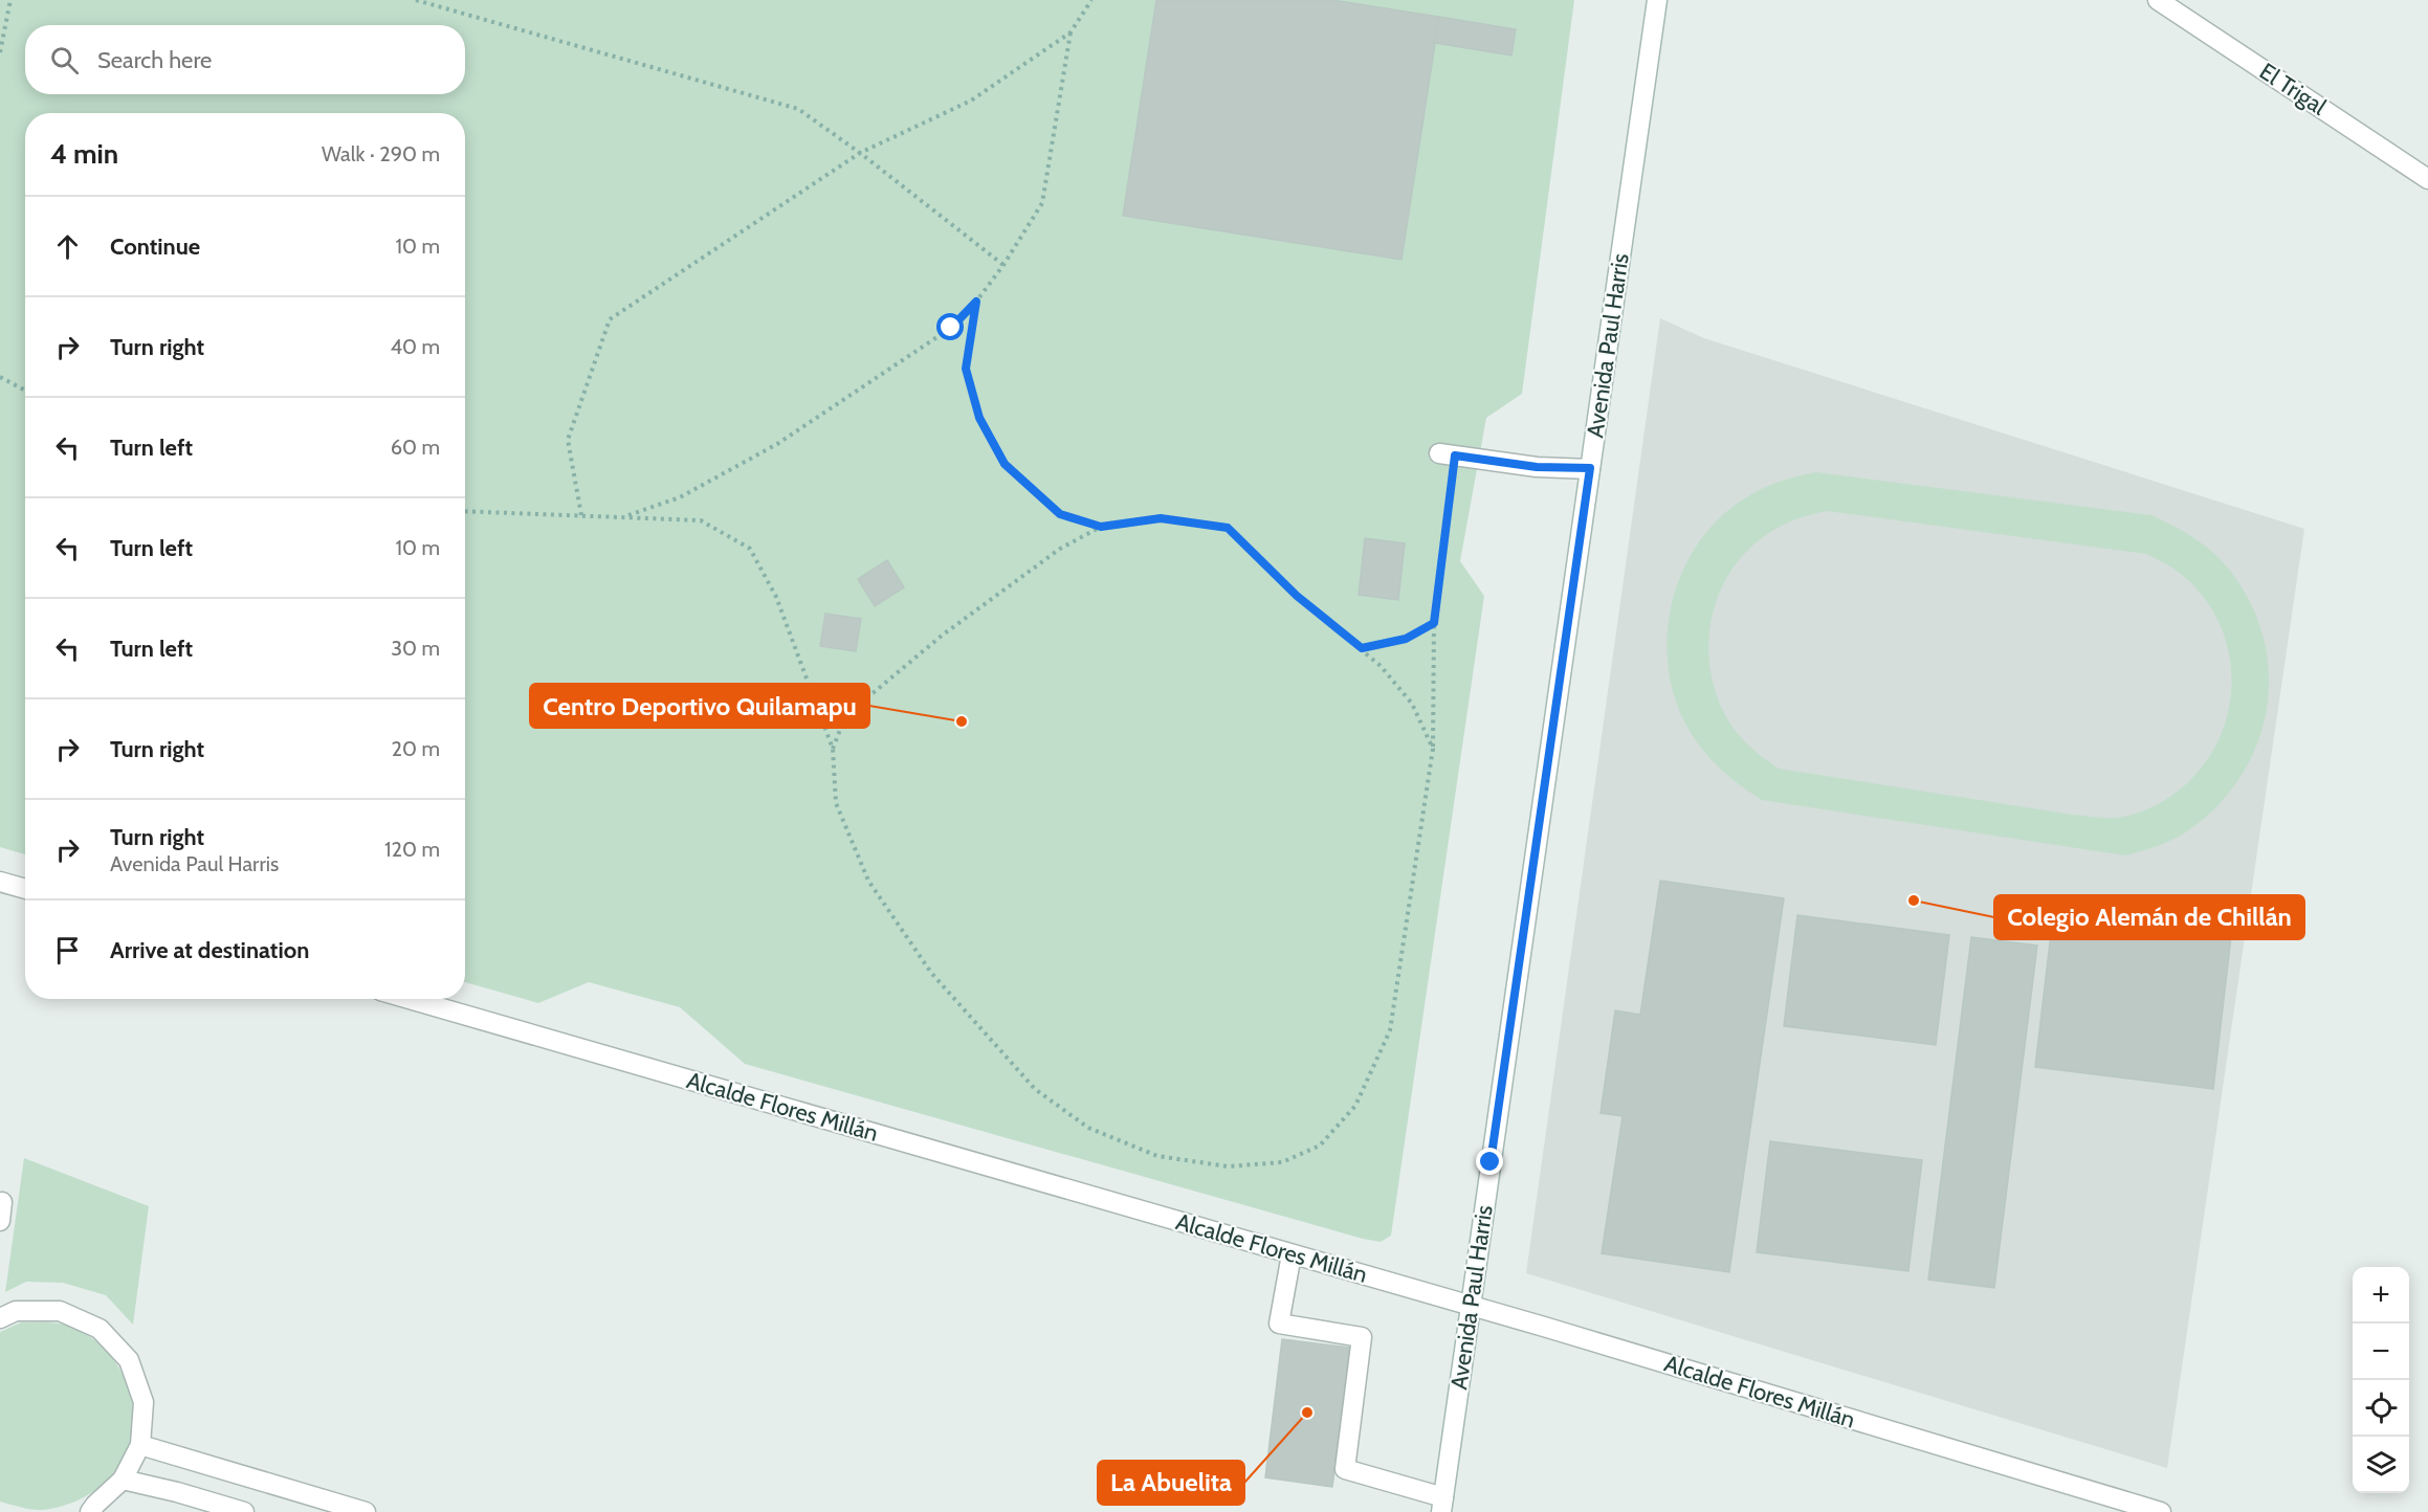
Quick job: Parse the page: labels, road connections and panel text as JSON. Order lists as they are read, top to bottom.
{
  "streets": {
    "street": ["El Trigal", "Avenida Paul Harris", "Alcalde Flores Millán"]
  },
  "crossings": [
    ["Avenida Paul Harris", "Alcalde Flores Millán"]
  ],
  "places": ["Centro Deportivo Quilamapu", "Colegio Alemán de Chillán", "La Abuelita"],
  "page": {
    "search": "Search here",
    "heading": ["4 min", "Walk · 290 m"],
    "list": [
      ["Continue", "10 m"],
      ["Turn right", "40 m"],
      ["Turn left", "60 m"],
      ["Turn left", "10 m"],
      ["Turn left", "30 m"],
      ["Turn right", "20 m"],
      ["Turn right", "Avenida Paul Harris", "120 m"],
      "Arrive at destination"
    ],
    "map_buttons": ["+", "−"]
  }
}
